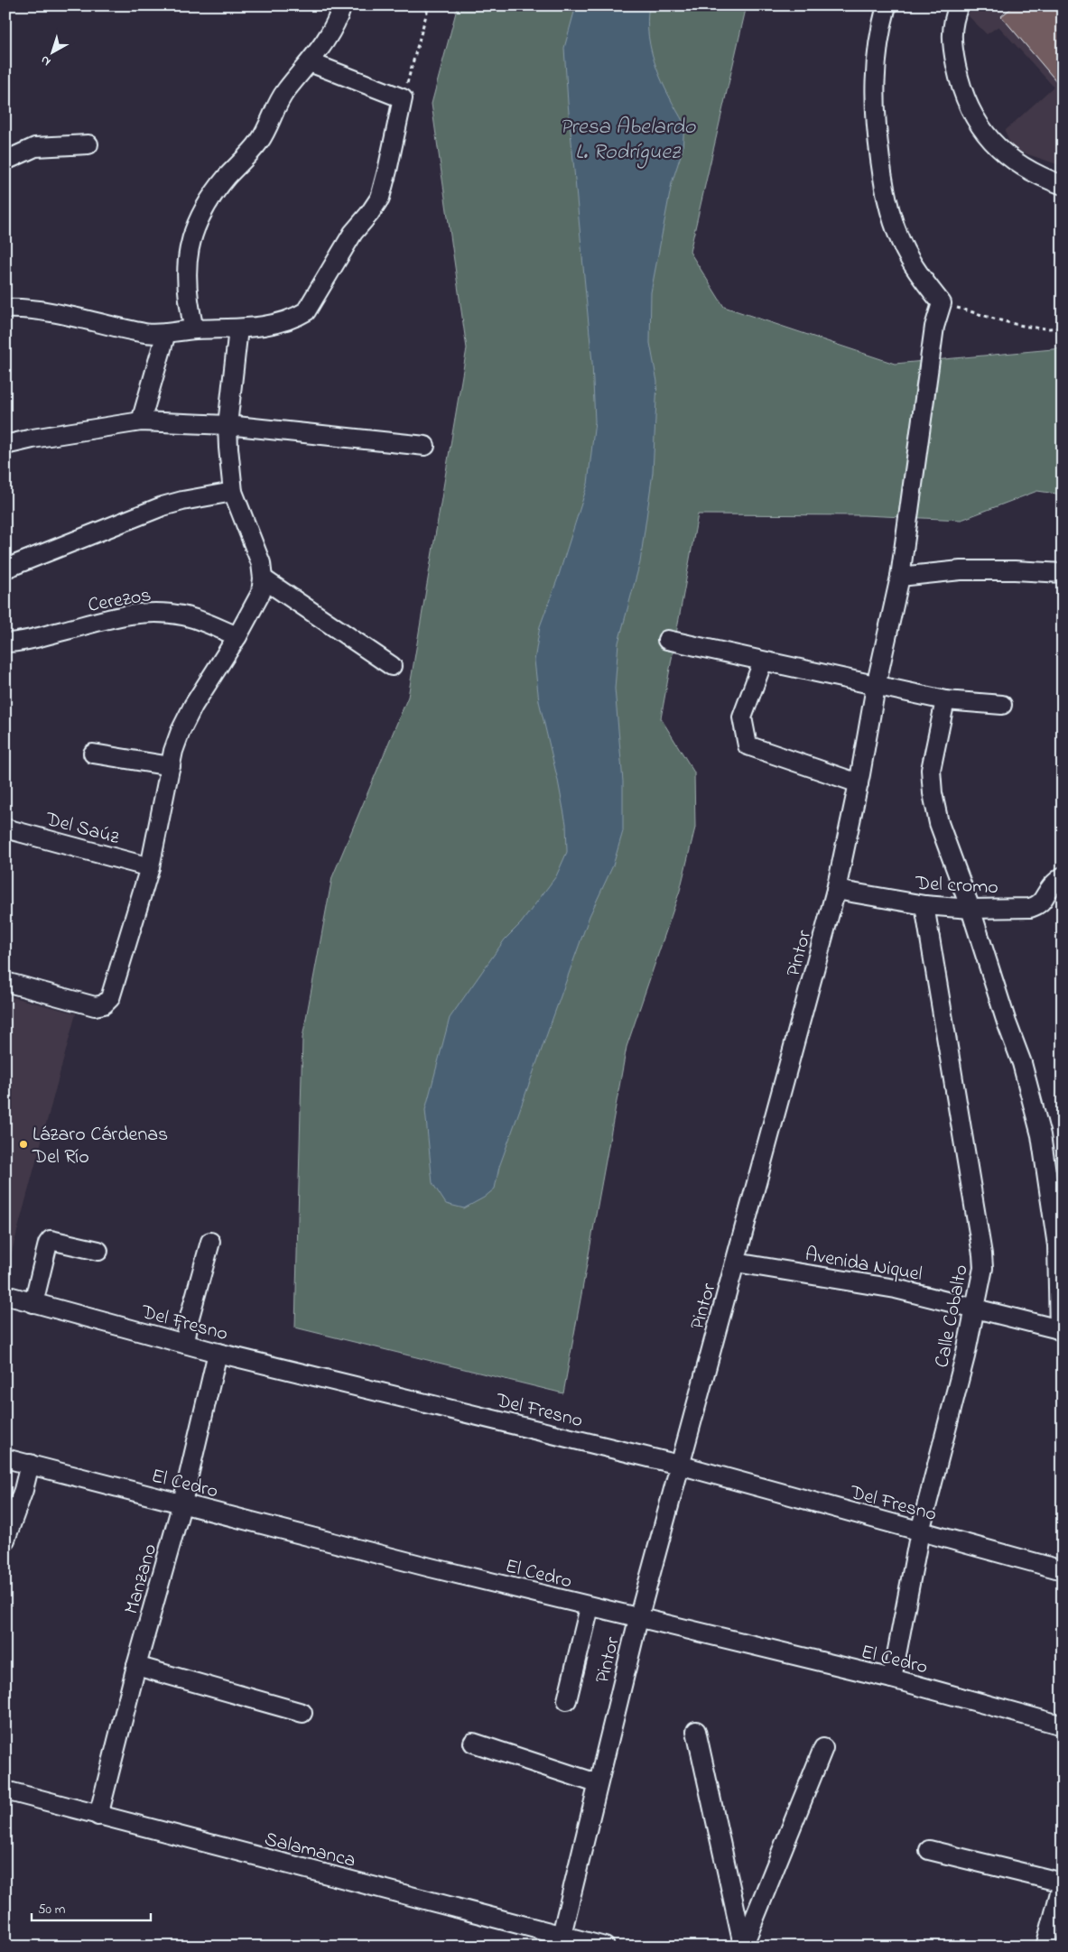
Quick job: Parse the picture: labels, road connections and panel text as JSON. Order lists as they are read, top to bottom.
{
  "streets": {
    "street": [
      "Cerezos",
      "Del Saúz",
      "Del cromo",
      "Pintor",
      "Avenida Niquel",
      "Calle Cobalto",
      "Del Fresno",
      "El Cedro",
      "Manzano",
      "Salamanca"
    ]
  },
  "crossings": [
    ["Del cromo", "Pintor"],
    ["Del cromo", "Calle Cobalto"],
    ["Pintor", "Avenida Niquel"],
    ["Pintor", "Del Fresno"],
    ["Pintor", "El Cedro"],
    ["Pintor", "Salamanca"],
    ["Avenida Niquel", "Calle Cobalto"],
    ["Calle Cobalto", "Del Fresno"],
    ["Calle Cobalto", "El Cedro"],
    ["Del Fresno", "Manzano"],
    ["El Cedro", "Manzano"],
    ["Manzano", "Salamanca"]
  ],
  "water": ["Presa Abelardo L. Rodríguez"],
  "places": ["Lázaro Cárdenas Del Río"],
  "scale_bar": "50 m",
  "north": "bottom left"
}
